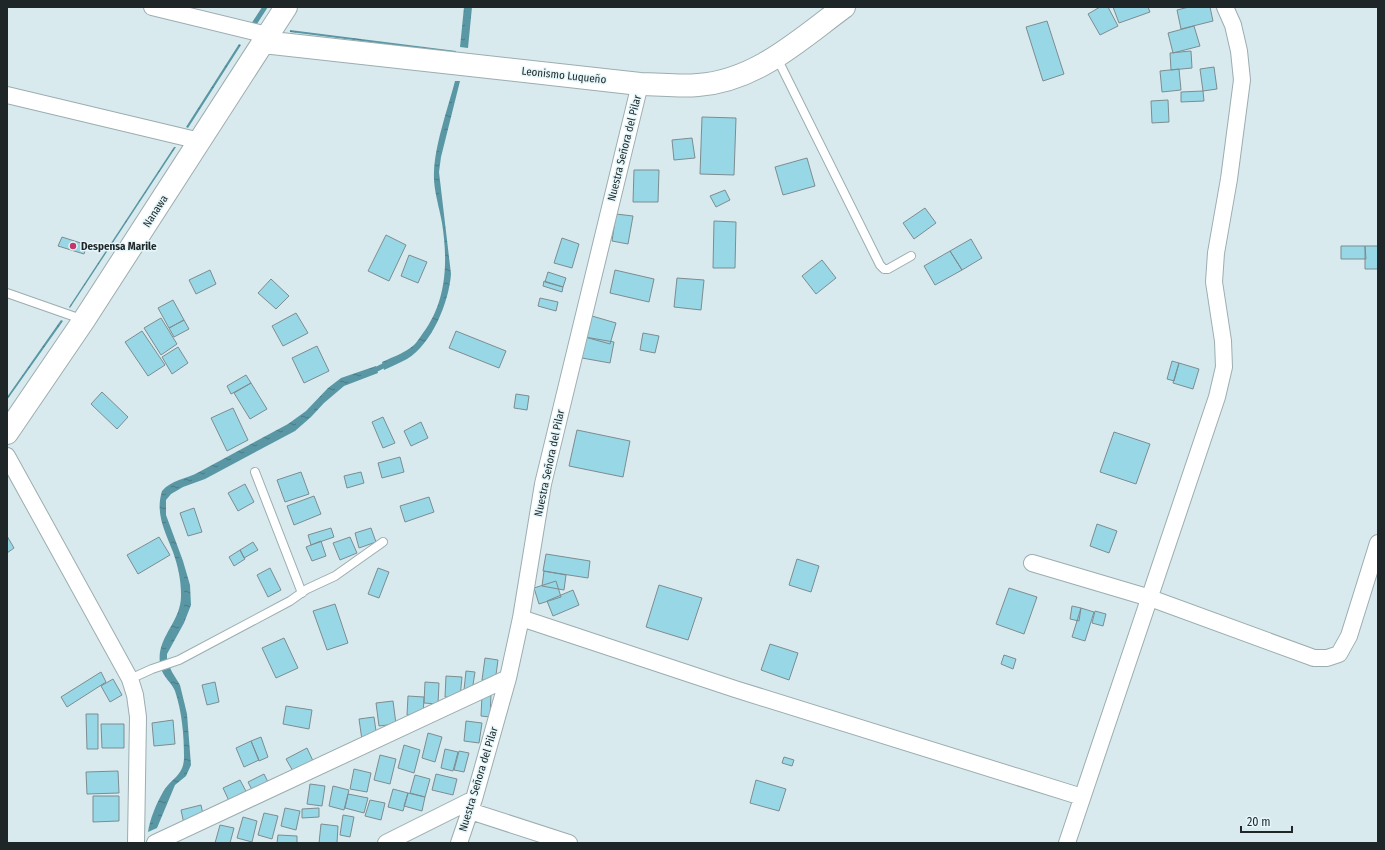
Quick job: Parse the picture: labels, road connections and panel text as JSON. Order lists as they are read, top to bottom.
{
  "streets": {
    "street": ["Leonismo Luqueño", "Nuestra Señora del Pilar", "Nanawa"]
  },
  "crossings": [
    ["Leonismo Luqueño", "Nuestra Señora del Pilar"],
    ["Leonismo Luqueño", "Nanawa"]
  ],
  "places": ["Despensa Marile"],
  "scale_bar": "20 m"
}
